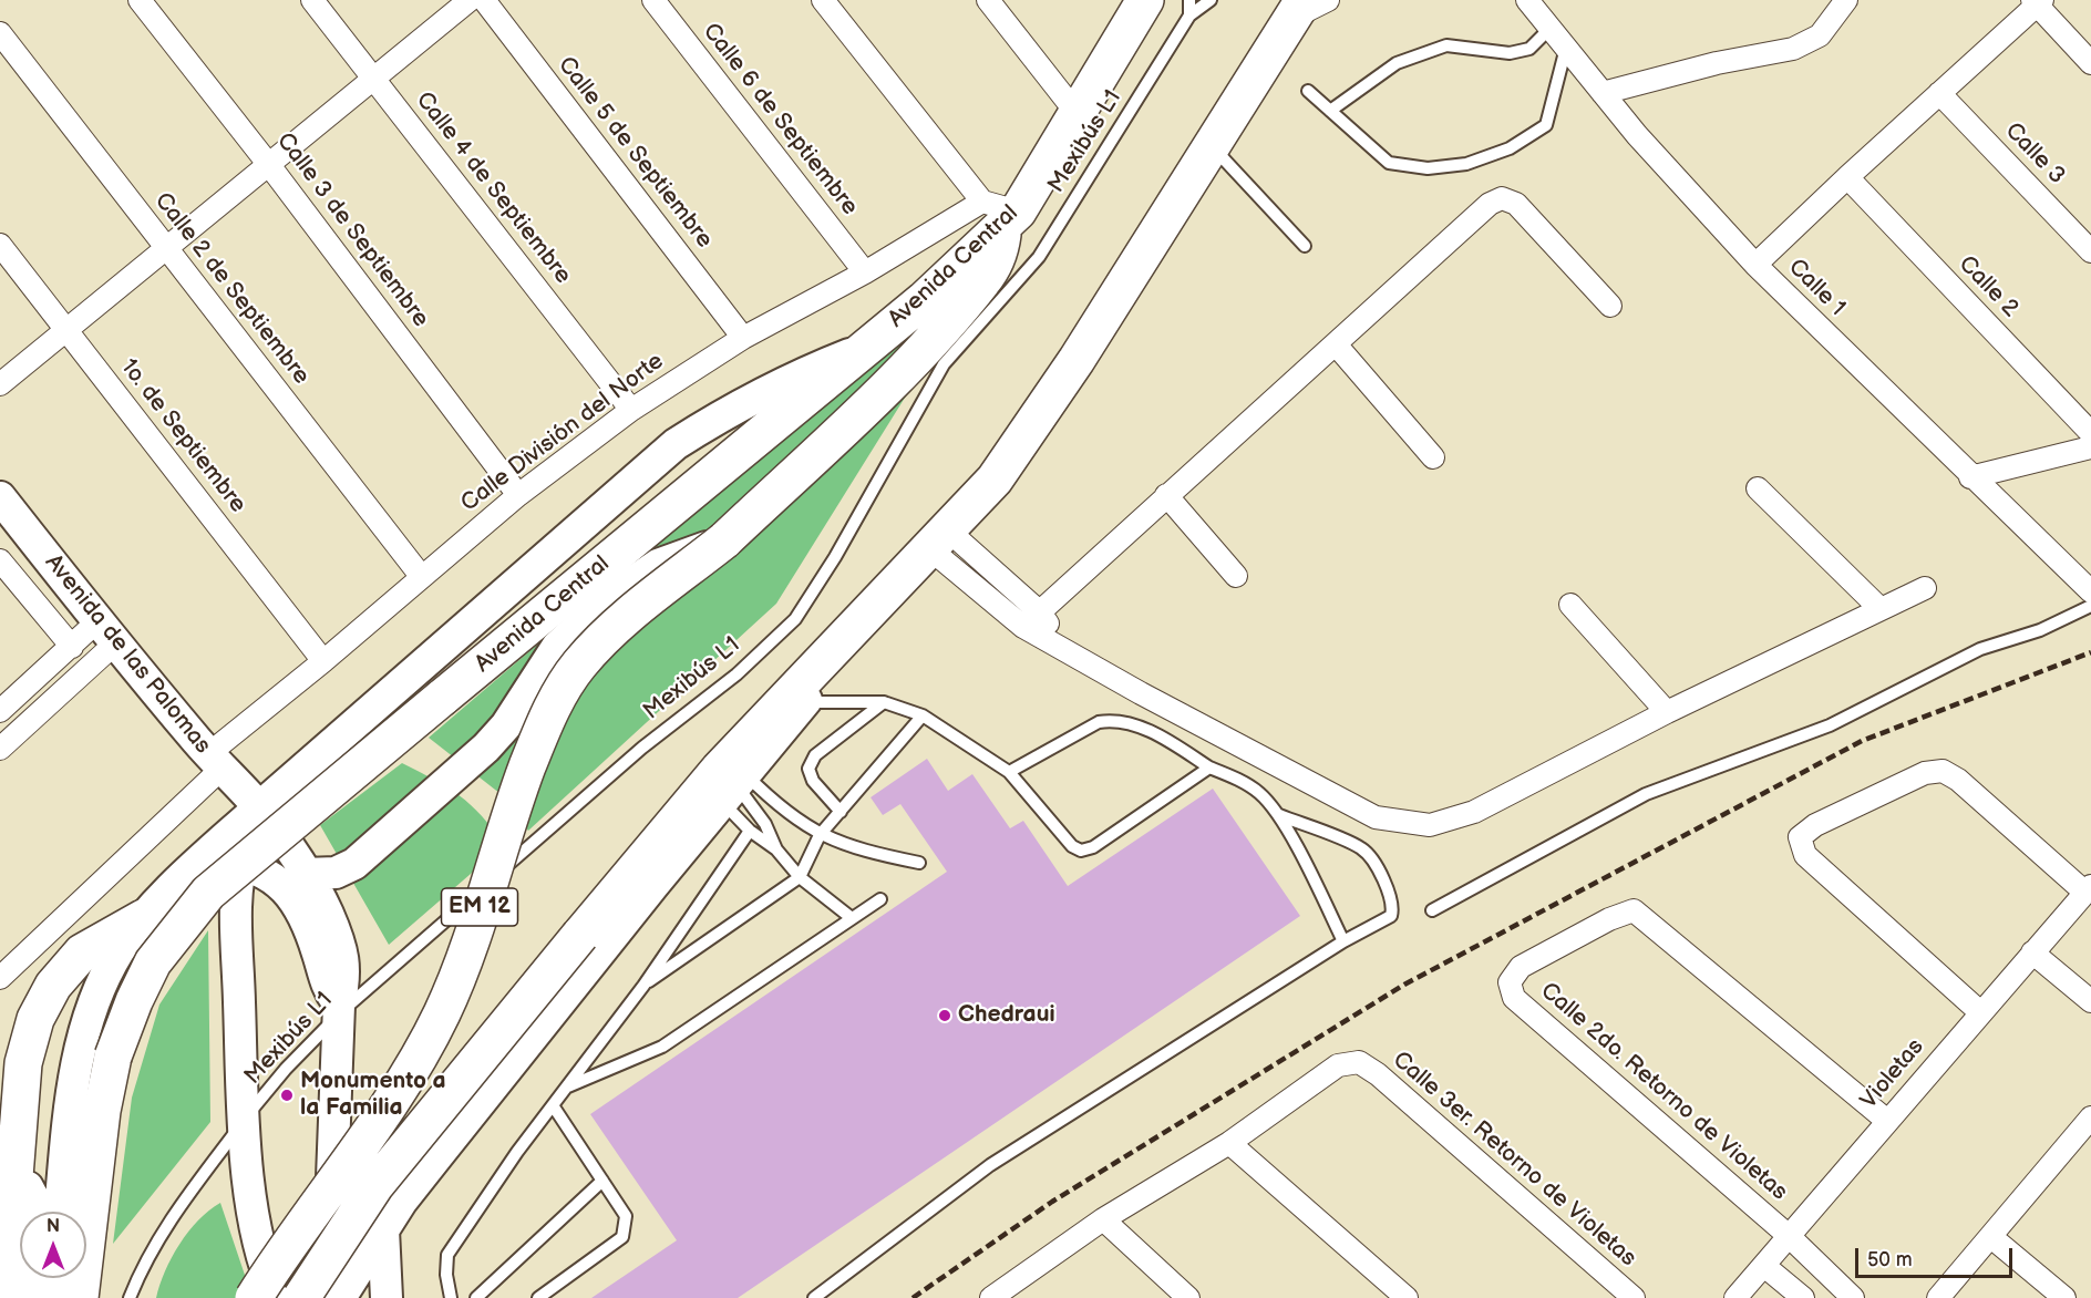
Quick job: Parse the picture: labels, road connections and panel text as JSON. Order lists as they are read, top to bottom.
{
  "streets": {
    "highway": ["Avenida Central", "EM 12"],
    "main road": ["Avenida de las Palomas"],
    "street": [
      "Calle 6 de Septiembre",
      "Calle 5 de Septiembre",
      "Calle 3",
      "Calle 4 de Septiembre",
      "Calle 3 de Septiembre",
      "Calle 2",
      "Calle 1",
      "Calle 2 de Septiembre",
      "Calle División del Norte",
      "1o. de Septiembre",
      "Violetas",
      "Calle 2do. Retorno de Violetas",
      "Calle 3er. Retorno de Violetas"
    ],
    "lane": ["Mexibús L1"]
  },
  "crossings": [
    ["Calle 6 de Septiembre", "Calle División del Norte"],
    ["Mexibús L1", "Avenida de las Palomas"],
    ["Calle 5 de Septiembre", "Calle División del Norte"],
    ["Calle 4 de Septiembre", "Calle División del Norte"],
    ["Calle 3 de Septiembre", "Calle División del Norte"],
    ["Avenida Central", "Calle División del Norte"],
    ["Calle 2 de Septiembre", "Calle División del Norte"],
    ["Calle División del Norte", "1o. de Septiembre"],
    ["Calle División del Norte", "Avenida de las Palomas"],
    ["Violetas", "Calle 2do. Retorno de Violetas"]
  ],
  "places": ["Chedraui", "Monumento a la Familia"],
  "scale_bar": "50 m",
  "north": "top"
}
